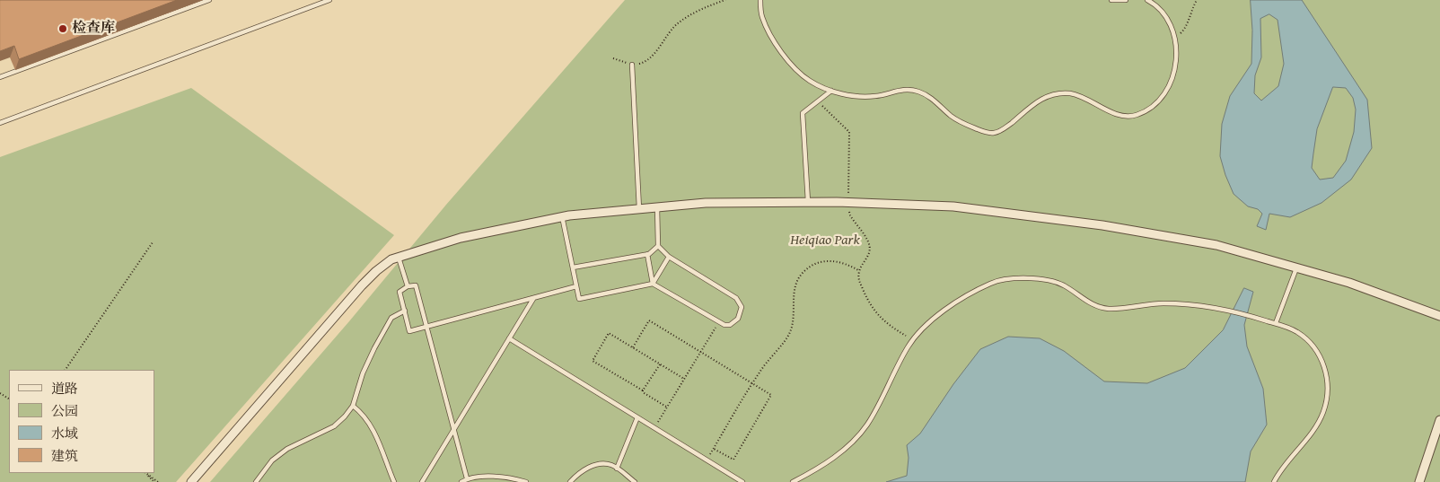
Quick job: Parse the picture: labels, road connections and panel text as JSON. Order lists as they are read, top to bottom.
{
  "parks": ["Heiqiao Park"],
  "places": ["检查库"],
  "legend": [
    "道路",
    "公园",
    "水域",
    "建筑"
  ]
}
